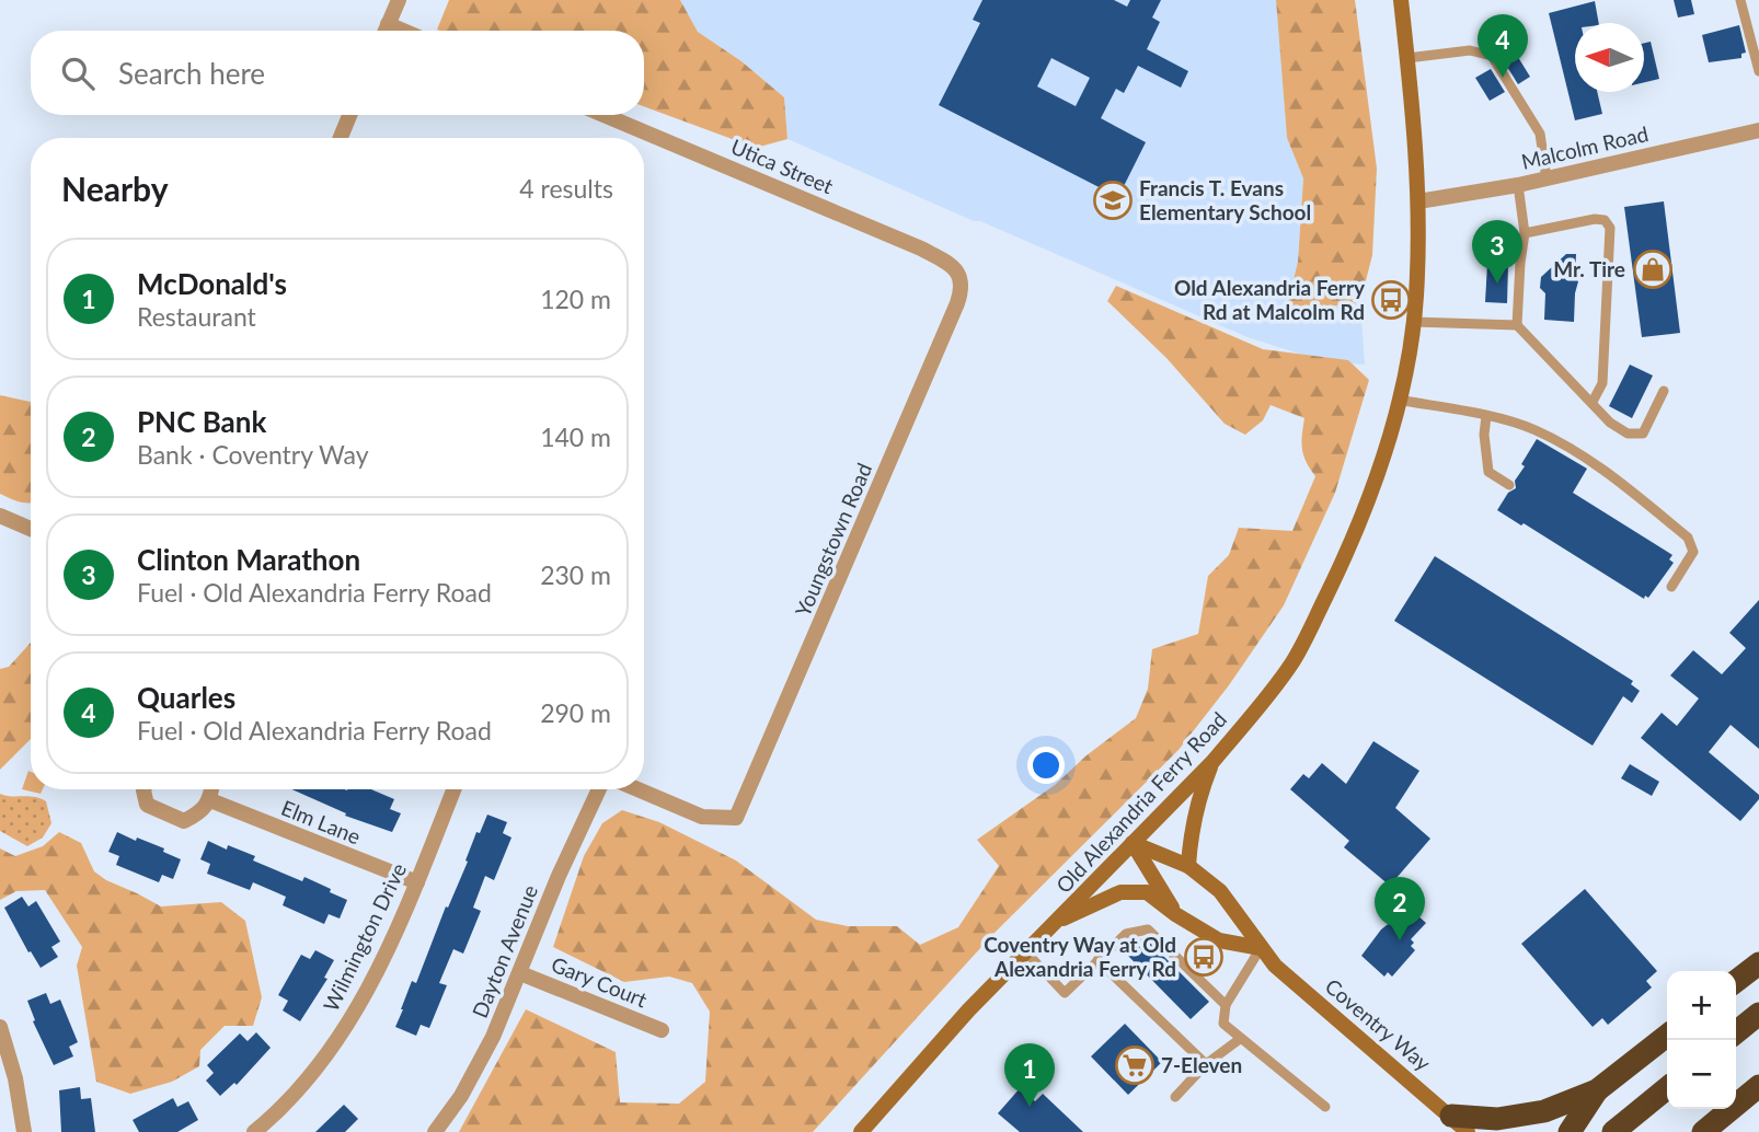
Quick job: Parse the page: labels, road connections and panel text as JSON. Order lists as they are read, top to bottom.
{
  "streets": {
    "main road": ["Old Alexandria Ferry Road", "Coventry Way"],
    "street": [
      "Malcolm Road",
      "Utica Street",
      "Youngstown Road",
      "Elm Lane",
      "Wilmington Drive",
      "Dayton Avenue",
      "Gary Court"
    ]
  },
  "crossings": [
    ["Malcolm Road", "Old Alexandria Ferry Road"],
    ["Utica Street", "Youngstown Road"],
    ["Old Alexandria Ferry Road", "Coventry Way"],
    ["Elm Lane", "Wilmington Drive"],
    ["Dayton Avenue", "Gary Court"]
  ],
  "places": {
    "school or university": ["Francis T. Evans Elementary School"],
    "shop": ["Mr. Tire"],
    "bus stop": ["Old Alexandria Ferry Rd at Malcolm Rd", "Coventry Way at Old Alexandria Ferry Rd"],
    "supermarket": ["7-Eleven"]
  },
  "north": "left",
  "page": {
    "pins": [
      "4",
      "3",
      "2",
      "1"
    ],
    "search": "Search here",
    "heading": ["Nearby", "4 results"],
    "list": [
      {
        "mark": "1",
        "name": "McDonald's",
        "note": "Restaurant",
        "value": "120 m"
      },
      {
        "mark": "2",
        "name": "PNC Bank",
        "note": "Bank · Coventry Way",
        "value": "140 m"
      },
      {
        "mark": "3",
        "name": "Clinton Marathon",
        "note": "Fuel · Old Alexandria Ferry Road",
        "value": "230 m"
      },
      {
        "mark": "4",
        "name": "Quarles",
        "note": "Fuel · Old Alexandria Ferry Road",
        "value": "290 m"
      }
    ],
    "map_buttons": ["+", "−"]
  }
}
